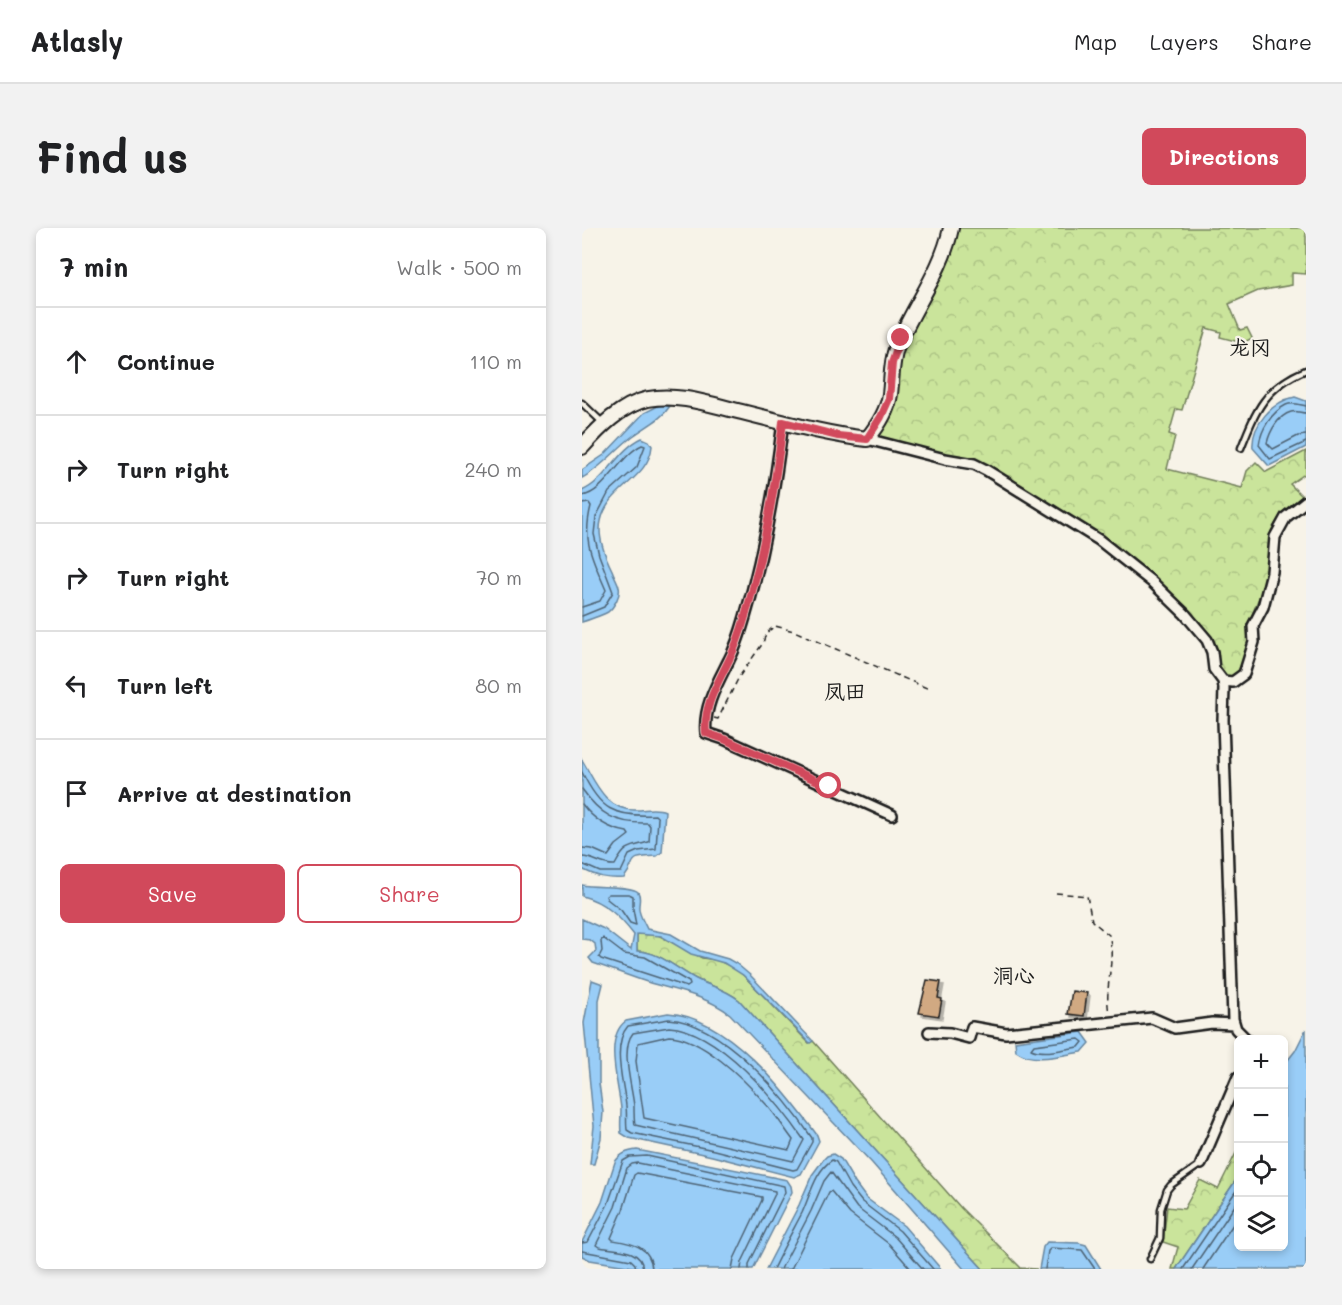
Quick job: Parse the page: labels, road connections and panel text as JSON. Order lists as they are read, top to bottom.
{
  "districts": ["龙冈", "凤田", "洞心"],
  "page": {
    "header": "Atlasly",
    "nav": ["Map", "Layers", "Share"],
    "buttons": [
      "Directions",
      ["Save", "Share"]
    ],
    "title": "Find us",
    "heading": ["7 min", "Walk · 500 m"],
    "list": [
      ["Continue", "110 m"],
      ["Turn right", "240 m"],
      ["Turn right", "70 m"],
      ["Turn left", "80 m"],
      "Arrive at destination"
    ],
    "map_buttons": ["+", "−"]
  }
}
